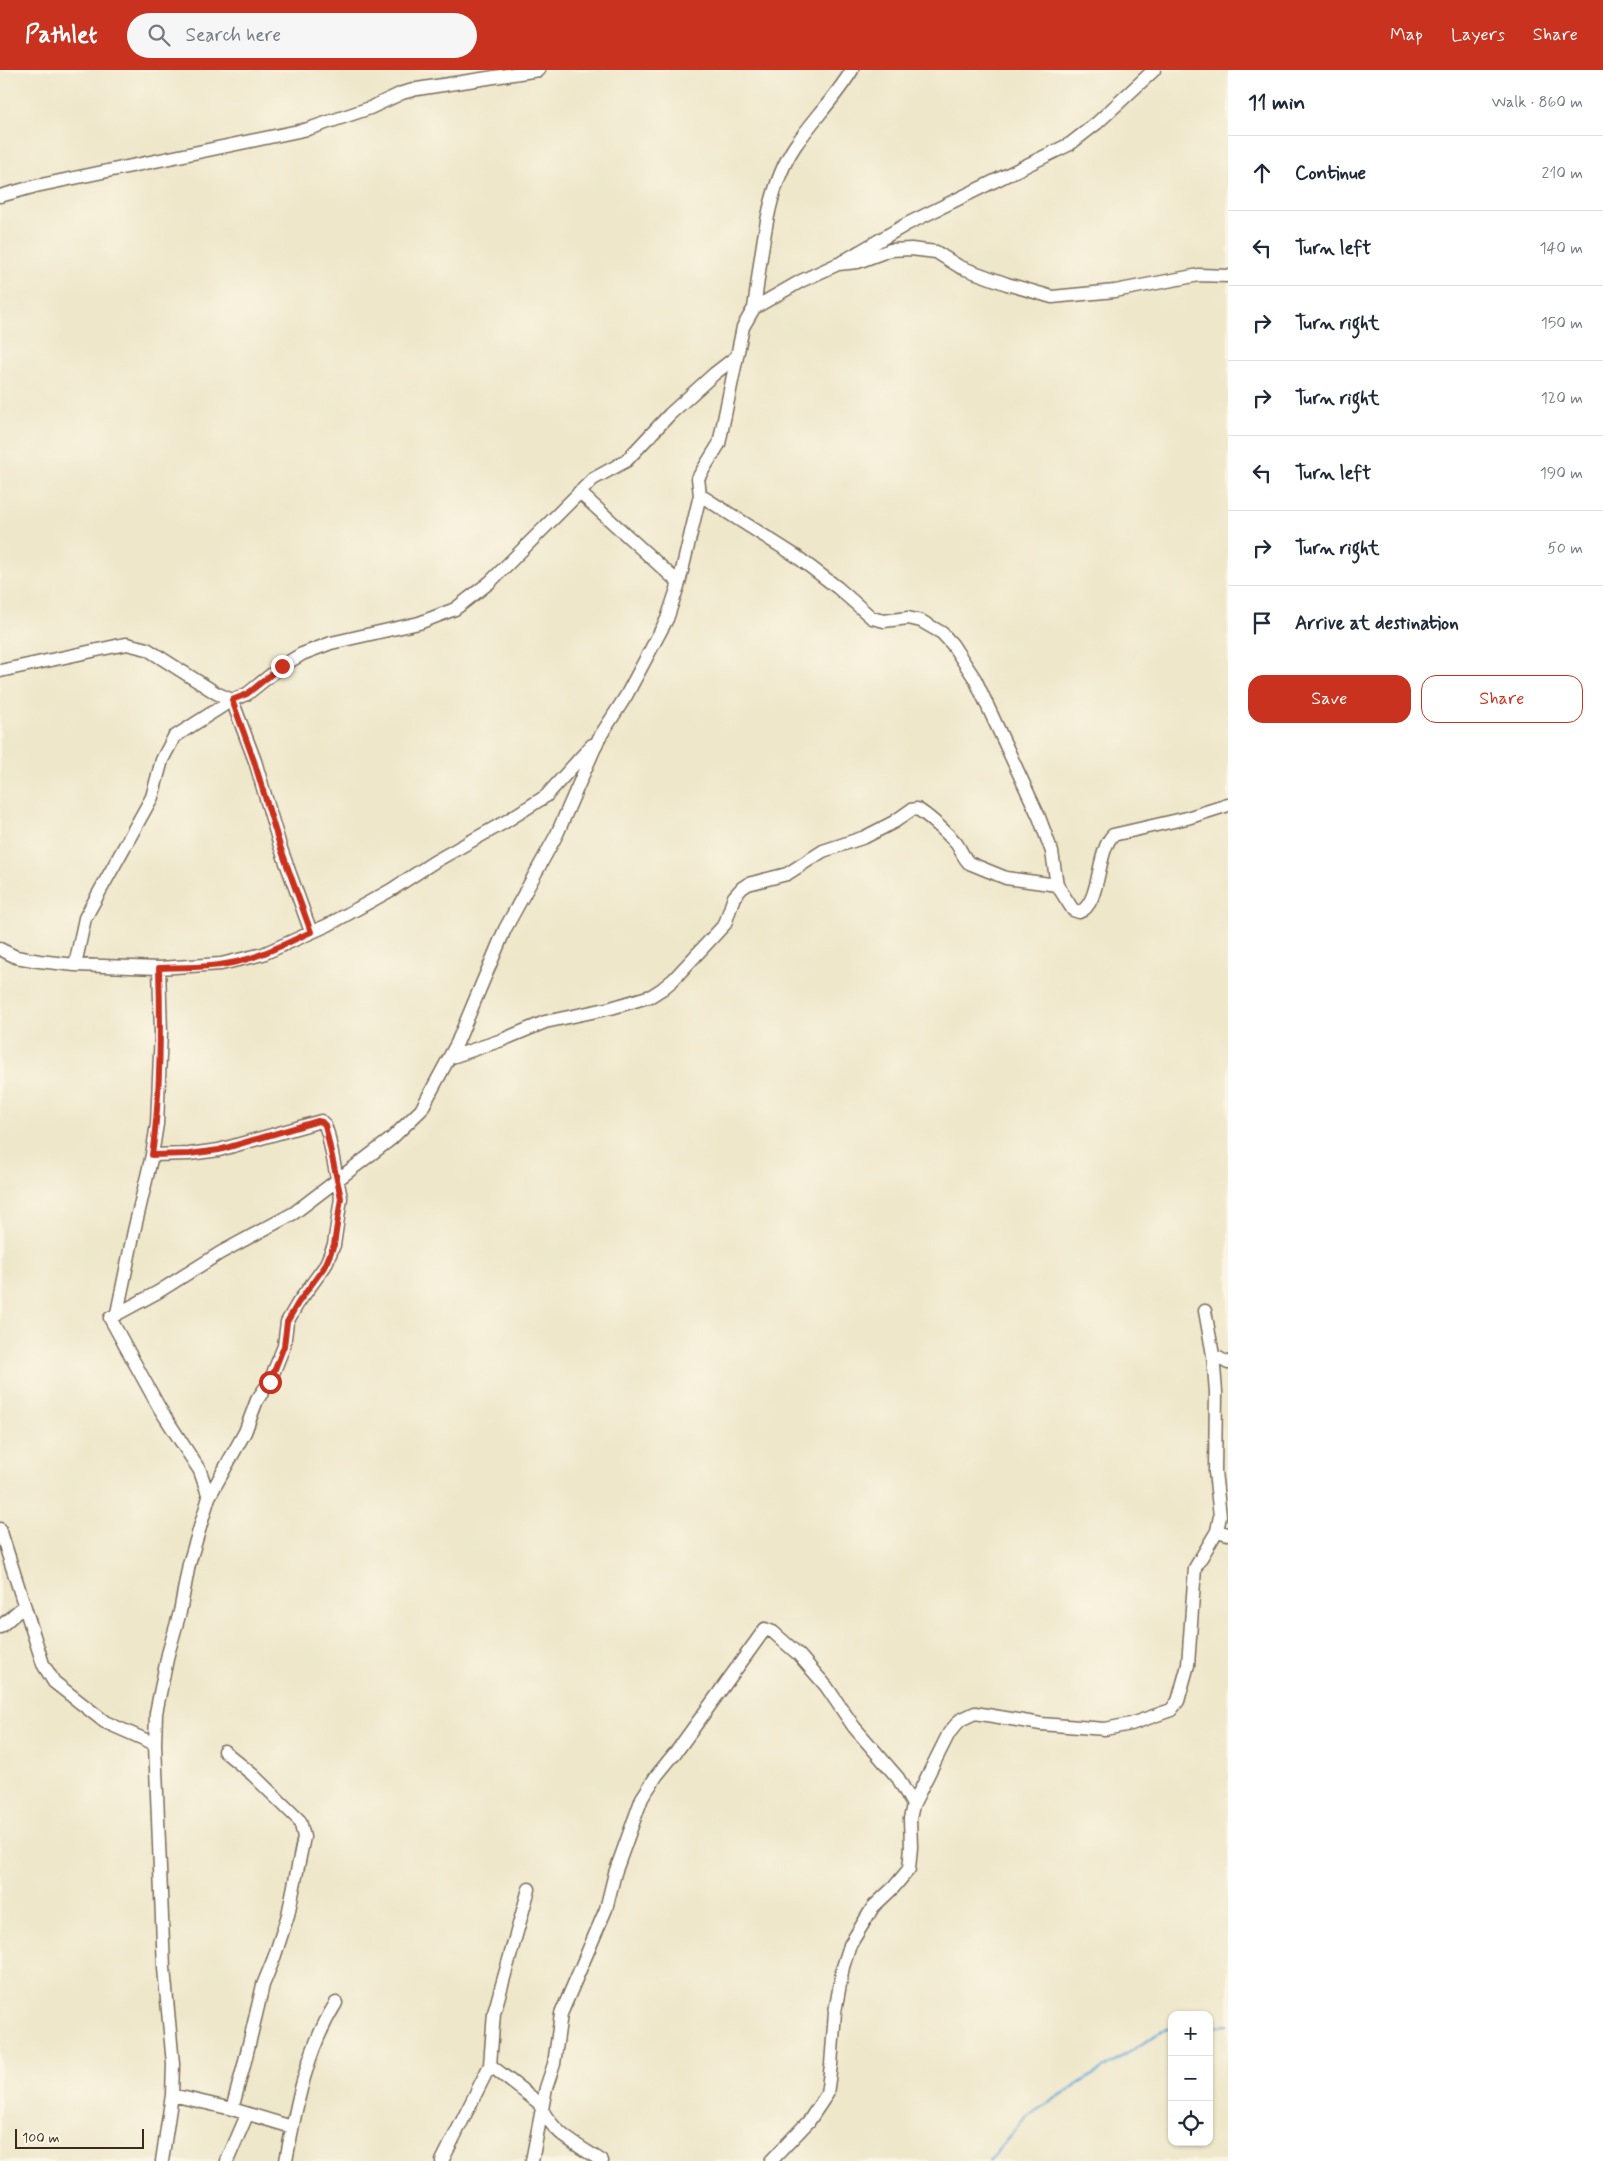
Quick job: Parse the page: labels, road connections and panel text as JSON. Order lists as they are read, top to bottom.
{
  "scale_bar": "100 m",
  "page": {
    "header": "Pathlet",
    "search": "Search here",
    "nav": ["Map", "Layers", "Share"],
    "heading": ["11 min", "Walk · 860 m"],
    "list": [
      ["Continue", "210 m"],
      ["Turn left", "140 m"],
      ["Turn right", "150 m"],
      ["Turn right", "120 m"],
      ["Turn left", "190 m"],
      ["Turn right", "50 m"],
      "Arrive at destination"
    ],
    "buttons": ["Save", "Share"],
    "map_buttons": ["+", "−"],
    "scale": "100 m"
  }
}
